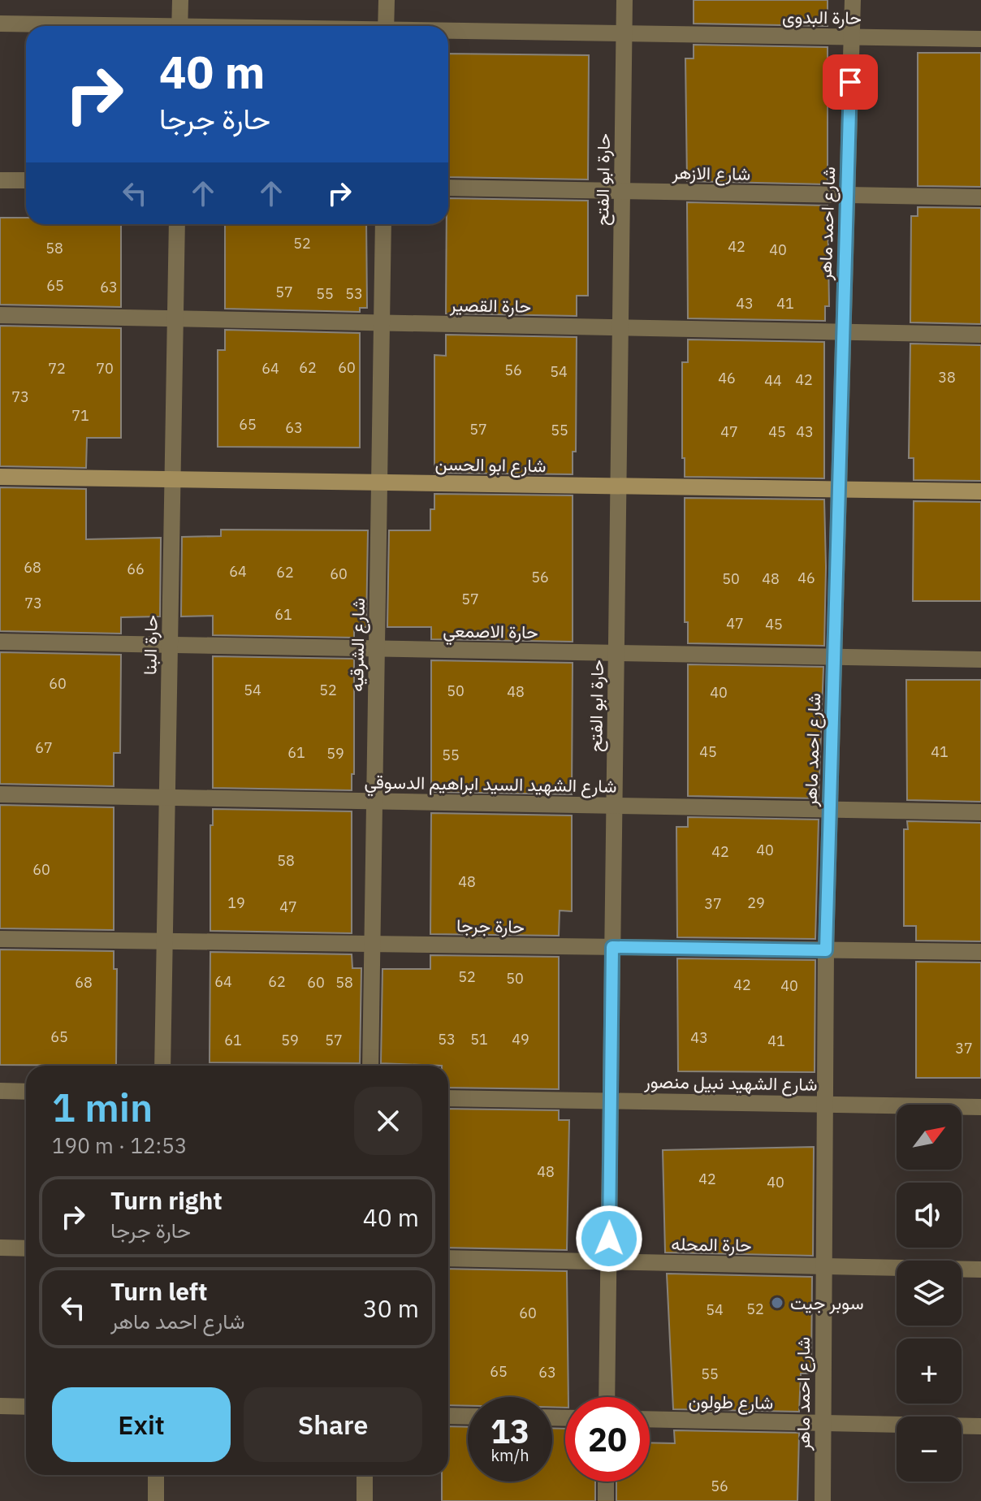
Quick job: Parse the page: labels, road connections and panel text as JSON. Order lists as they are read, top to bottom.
{
  "streets": {
    "street": [
      "حارة البدوى",
      "شارع الازهر",
      "حارة ابو الفتح",
      "شارع احمد ماهر",
      "حارة القصير",
      "شارع ابو الحسن",
      "حارة الاصمعي",
      "حارة البنا",
      "شارع الشرقيه",
      "شارع الشهيد السيد ابراهيم الدسوقي",
      "حارة جرجا",
      "شارع الشهيد نبيل منصور",
      "حارة المحله",
      "شارع طولون"
    ]
  },
  "crossings": [
    ["حارة البدوى", "حارة ابو الفتح"],
    ["حارة البدوى", "شارع احمد ماهر"],
    ["شارع الازهر", "حارة ابو الفتح"],
    ["شارع الازهر", "شارع احمد ماهر"],
    ["حارة ابو الفتح", "حارة القصير"],
    ["حارة ابو الفتح", "شارع ابو الحسن"],
    ["حارة ابو الفتح", "حارة الاصمعي"],
    ["حارة ابو الفتح", "شارع الشهيد السيد ابراهيم الدسوقي"],
    ["حارة ابو الفتح", "حارة جرجا"],
    ["حارة ابو الفتح", "شارع الشهيد نبيل منصور"],
    ["حارة ابو الفتح", "حارة المحله"],
    ["شارع احمد ماهر", "حارة القصير"],
    ["شارع احمد ماهر", "شارع ابو الحسن"],
    ["شارع احمد ماهر", "حارة الاصمعي"],
    ["شارع احمد ماهر", "شارع الشهيد السيد ابراهيم الدسوقي"],
    ["شارع احمد ماهر", "حارة جرجا"],
    ["شارع احمد ماهر", "شارع الشهيد نبيل منصور"],
    ["شارع احمد ماهر", "حارة المحله"],
    ["شارع احمد ماهر", "شارع طولون"],
    ["حارة القصير", "حارة البنا"],
    ["حارة القصير", "شارع الشرقيه"],
    ["شارع ابو الحسن", "حارة البنا"],
    ["شارع ابو الحسن", "شارع الشرقيه"],
    ["حارة الاصمعي", "حارة البنا"],
    ["حارة الاصمعي", "شارع الشرقيه"],
    ["حارة البنا", "شارع الشهيد السيد ابراهيم الدسوقي"],
    ["حارة البنا", "حارة جرجا"],
    ["شارع الشرقيه", "شارع الشهيد السيد ابراهيم الدسوقي"],
    ["شارع الشرقيه", "حارة جرجا"]
  ],
  "places": ["سوبر جيت"],
  "house_numbers": [
    "52",
    "42",
    "58",
    "40",
    "65",
    "63",
    "57",
    "55",
    "53",
    "43",
    "41",
    "62",
    "60",
    "72",
    "70",
    "64",
    "56",
    "54",
    "38",
    "46",
    "42",
    "44",
    "73",
    "71",
    "65",
    "63",
    "57",
    "55",
    "47",
    "45",
    "43",
    "68",
    "66",
    "64",
    "62",
    "60",
    "56",
    "46",
    "50",
    "48",
    "57",
    "73",
    "61",
    "47",
    "45",
    "60",
    "54",
    "52",
    "50",
    "48",
    "40",
    "67",
    "45",
    "41",
    "61",
    "59",
    "55",
    "40",
    "42",
    "58",
    "60",
    "48",
    "19",
    "29",
    "37",
    "47",
    "52",
    "50",
    "64",
    "62",
    "68",
    "60",
    "58",
    "42",
    "40",
    "65",
    "43",
    "53",
    "51",
    "49",
    "61",
    "59",
    "57",
    "41",
    "37",
    "48",
    "42",
    "40",
    "52",
    "54",
    "60",
    "65",
    "63",
    "55",
    "56"
  ],
  "north": "top right",
  "page": {
    "turn": ["40 m", "حارة جرجا"],
    "heading": ["1 min", "190 m · 12:53"],
    "map_buttons": ["+", "−"],
    "list": [
      {
        "name": "Turn right",
        "note": "حارة جرجا",
        "value": "40 m"
      },
      {
        "name": "Turn left",
        "note": "شارع احمد ماهر",
        "value": "30 m"
      }
    ],
    "buttons": ["Exit", "Share"],
    "speed": "13 km/h",
    "limit": "20"
  }
}
